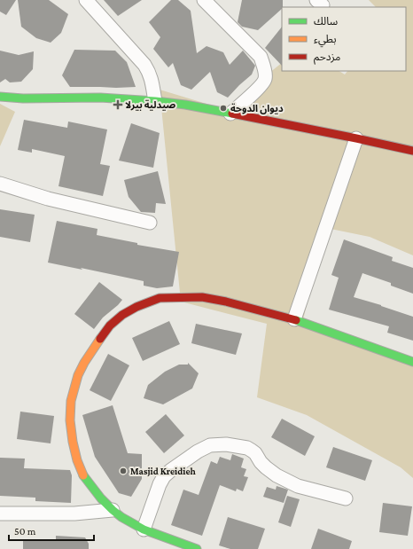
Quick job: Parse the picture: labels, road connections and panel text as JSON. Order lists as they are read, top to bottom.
{
  "places": {
    "health": ["صيدلية بيرلا"],
    "other": ["ديوان الدوحة", "Masjid Kreidieh"]
  },
  "legend": ["سالك", "بطيء", "مزدحم"],
  "scale_bar": "50 m"
}
